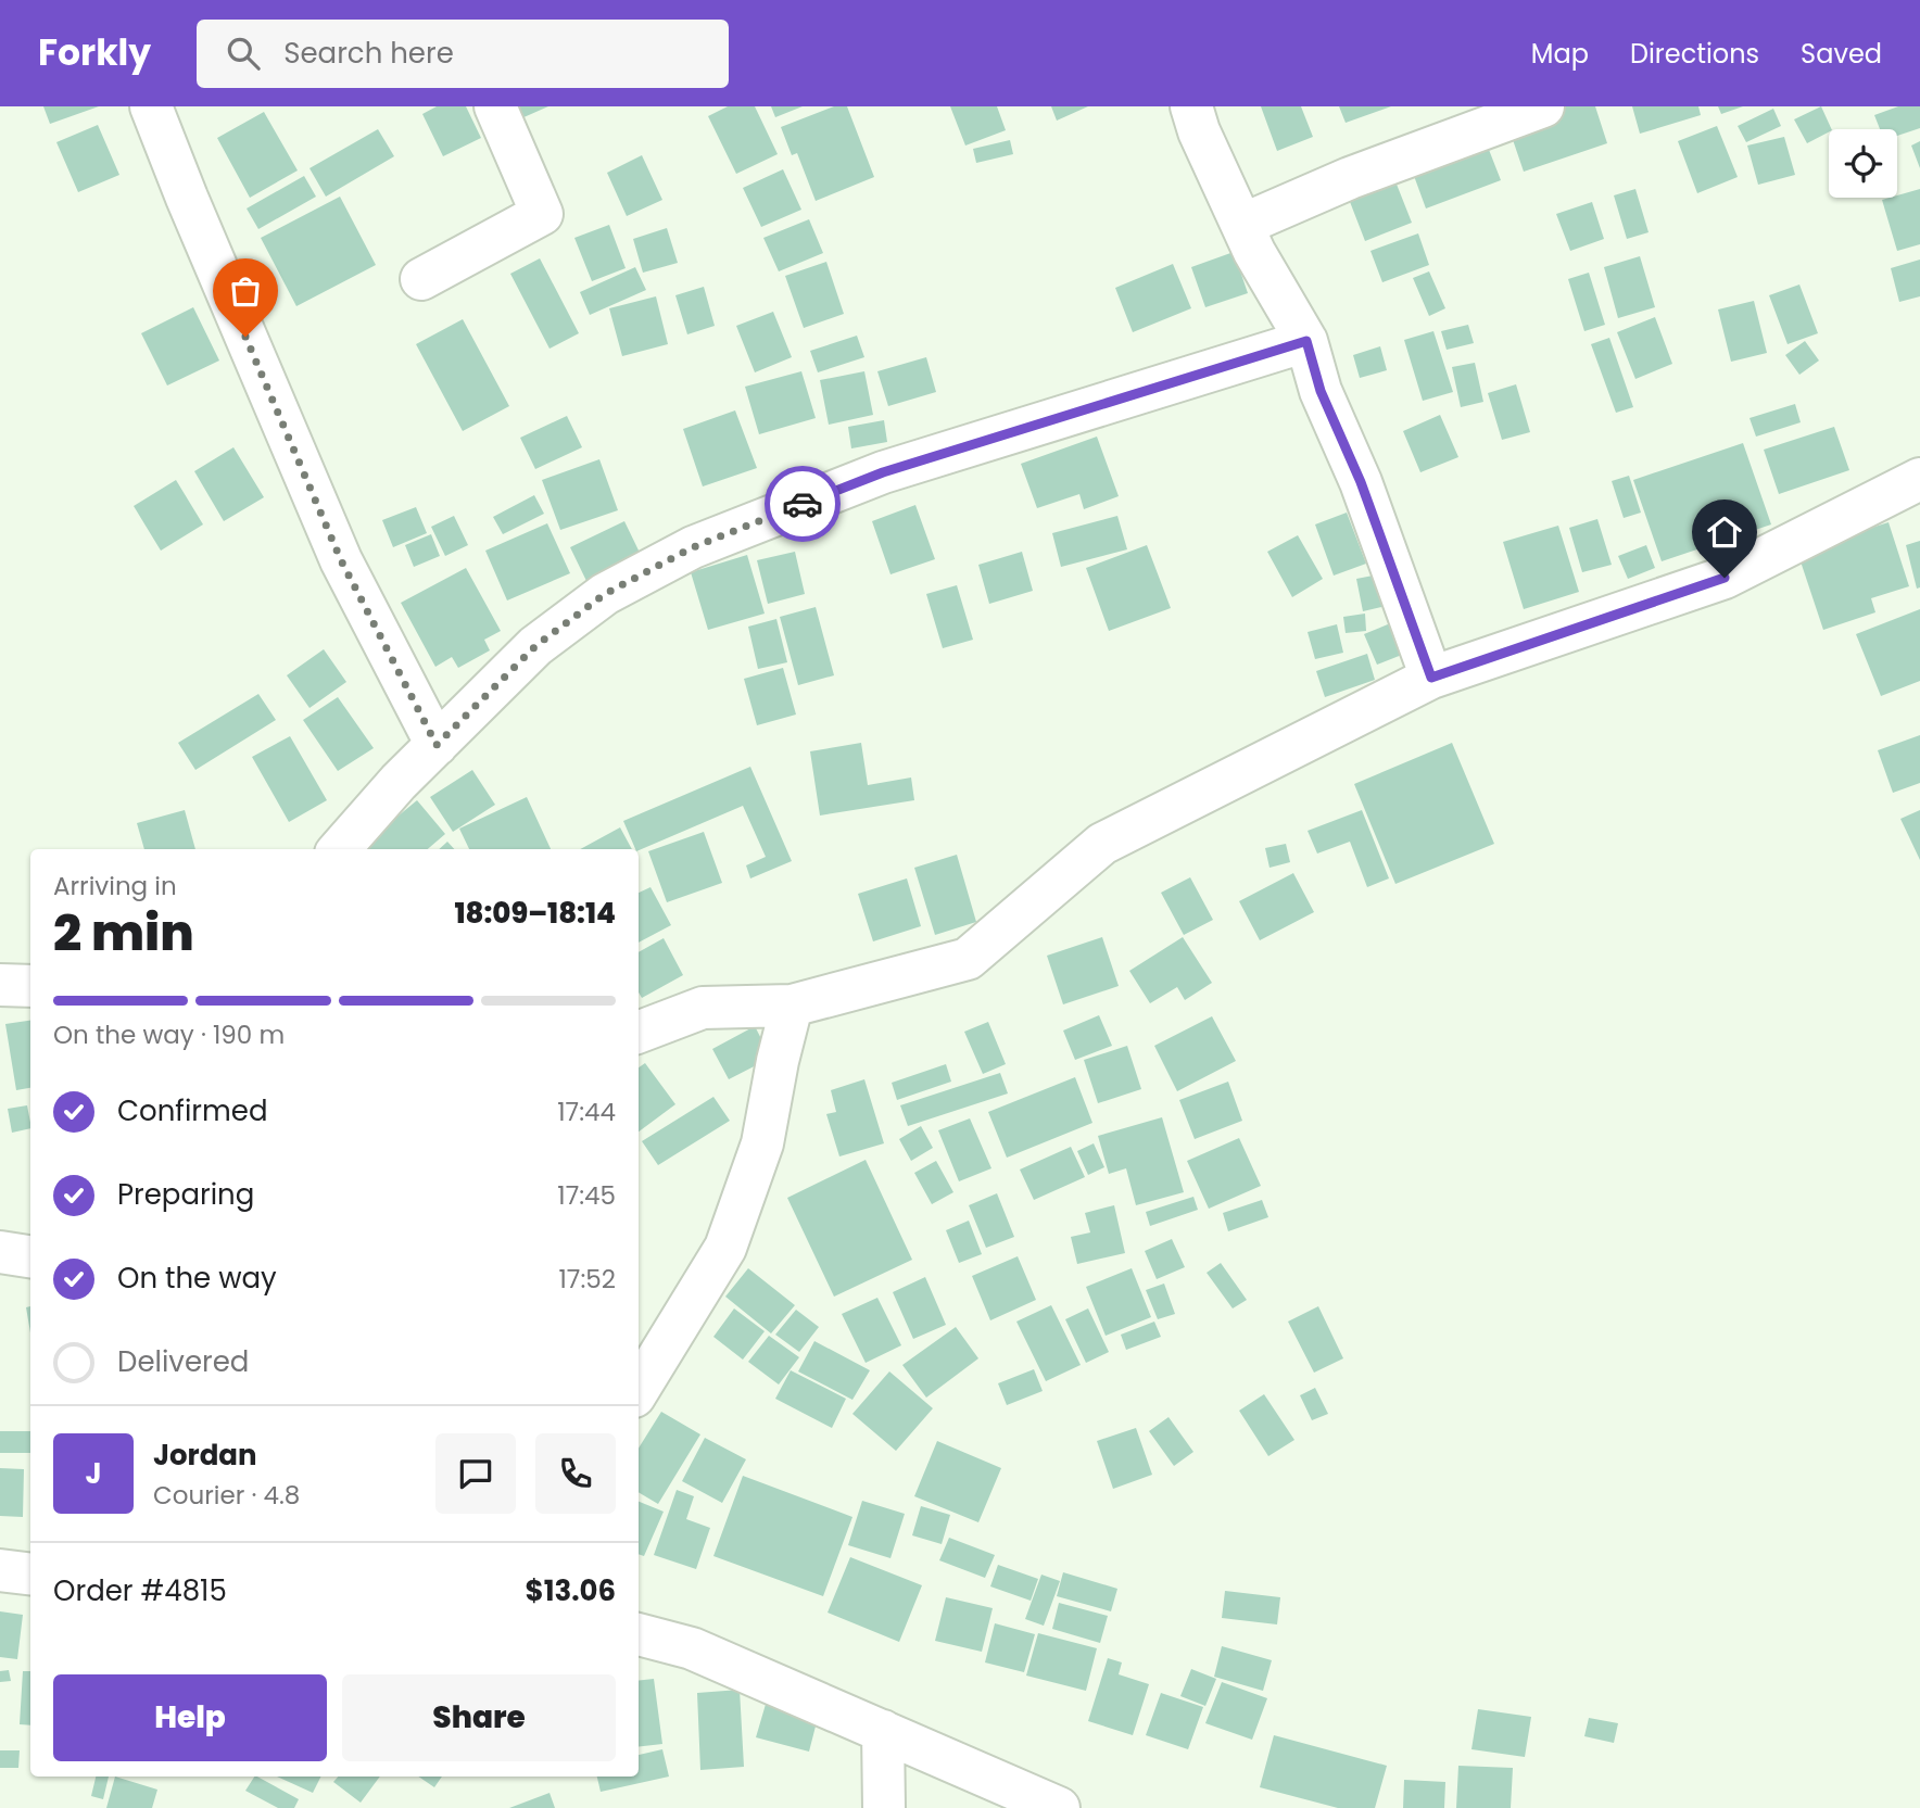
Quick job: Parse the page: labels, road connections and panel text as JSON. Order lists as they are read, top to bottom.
{
  "page": {
    "header": "Forkly",
    "search": "Search here",
    "nav": ["Map", "Directions", "Saved"],
    "heading": ["2 min", "Arriving in", "18:09–18:14"],
    "panel": [
      "Jordan",
      "Courier · 4.8",
      "Order #4815",
      "$13.06"
    ],
    "bar": "On the way · 190 m",
    "list": [
      ["Confirmed", "17:44"],
      ["Preparing", "17:45"],
      ["On the way", "17:52"],
      "Delivered"
    ],
    "round": "J",
    "buttons": ["Help", "Share"]
  }
}
